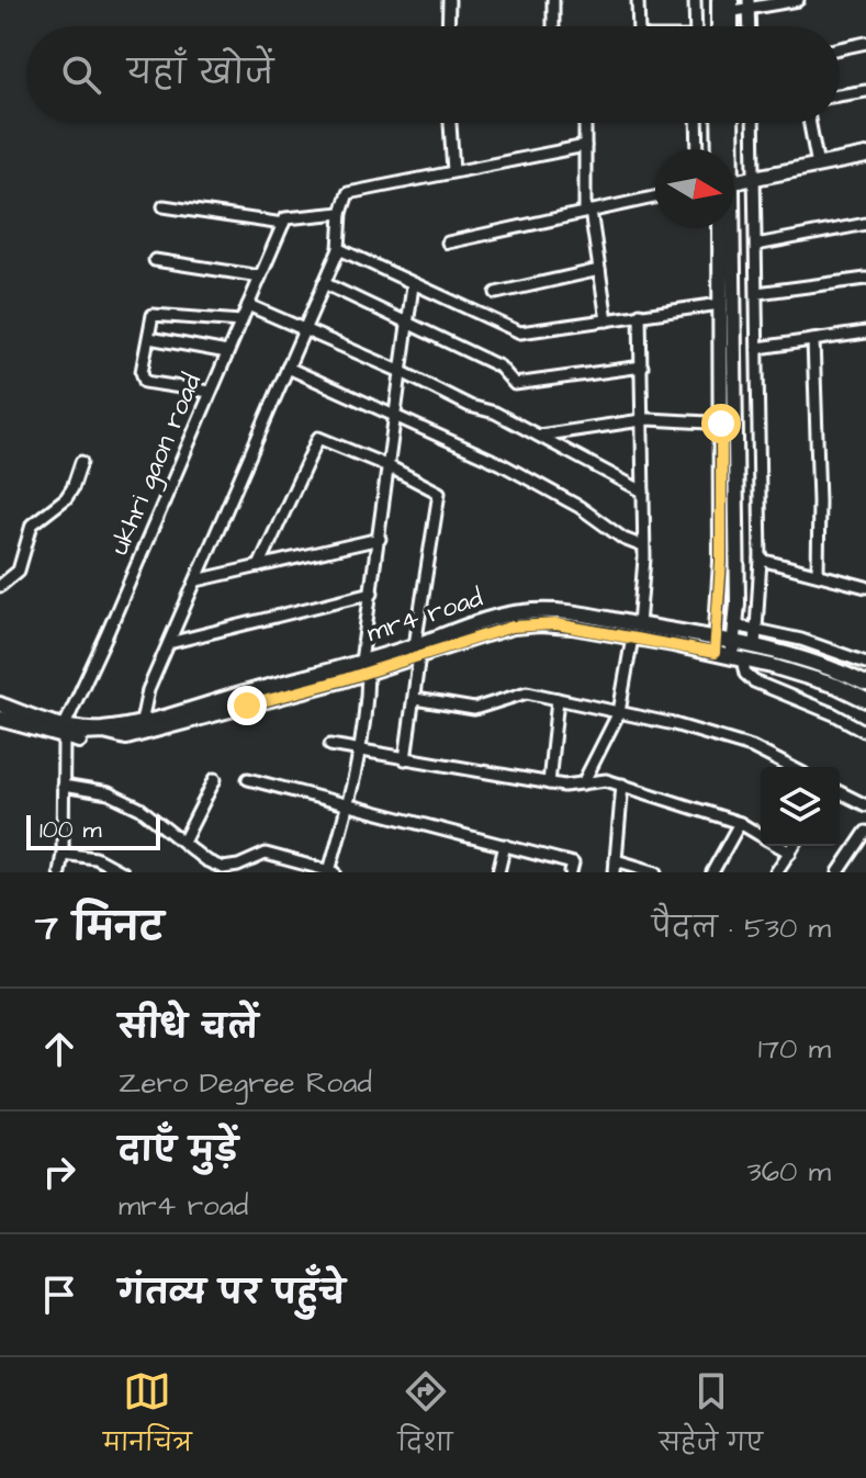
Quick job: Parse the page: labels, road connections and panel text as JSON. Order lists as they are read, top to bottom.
{
  "streets": {
    "street": ["ukhri gaon road", "mr4 road"]
  },
  "crossings": [
    ["ukhri gaon road", "mr4 road"]
  ],
  "scale_bar": "100 m",
  "north": "right",
  "page": {
    "search": "यहाँ खोजें",
    "scale": "100 m",
    "heading": ["7 मिनट", "पैदल · 530 m"],
    "list": [
      ["सीधे चलें", "Zero Degree Road", "170 m"],
      ["दाएँ मुड़ें", "mr4 road", "360 m"],
      "गंतव्य पर पहुँचे"
    ],
    "nav": ["मानचित्र", "दिशा", "सहेजे गए"]
  }
}
